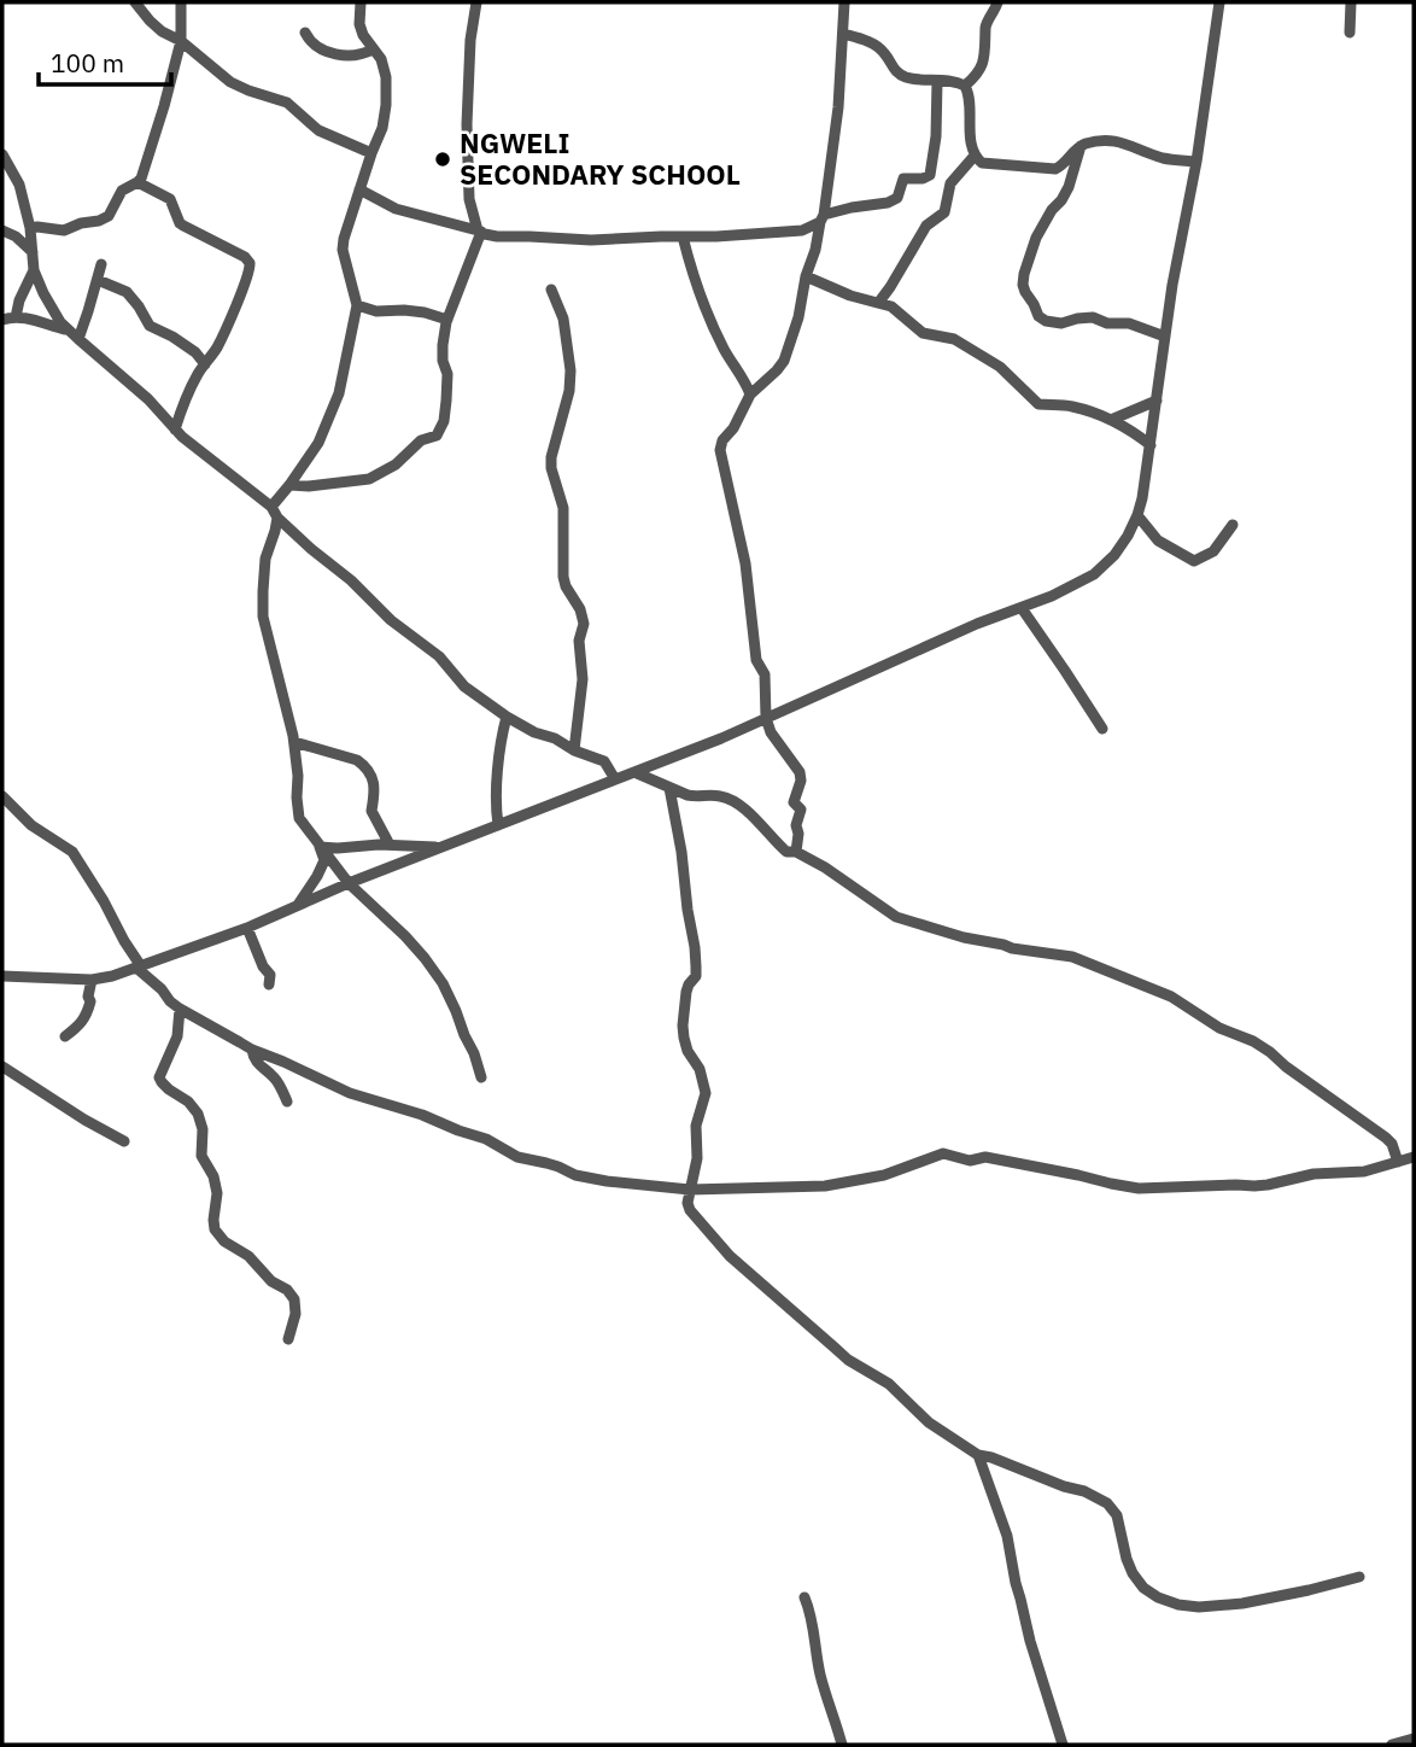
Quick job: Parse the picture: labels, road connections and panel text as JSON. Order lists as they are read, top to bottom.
{
  "places": ["NGWELI SECONDARY SCHOOL"],
  "scale_bar": "100 m"
}
